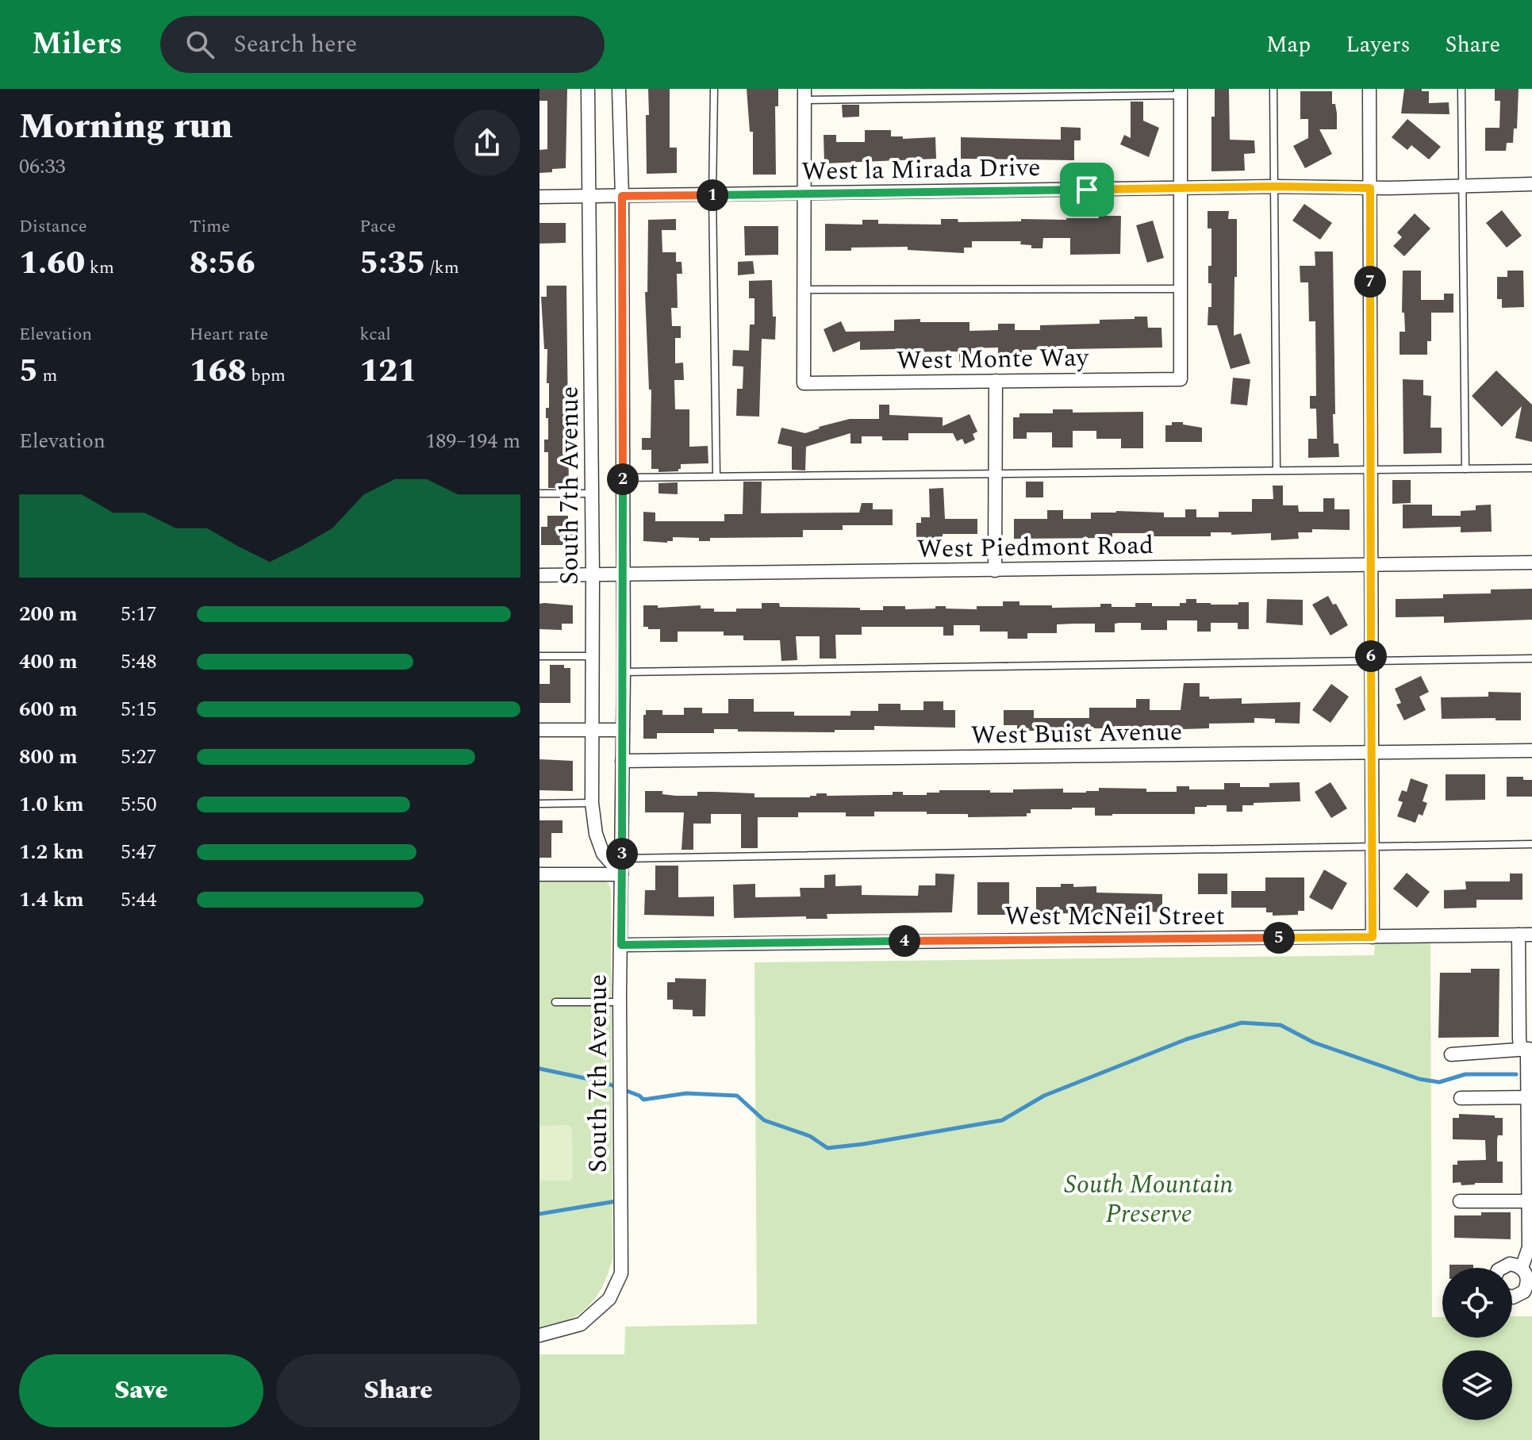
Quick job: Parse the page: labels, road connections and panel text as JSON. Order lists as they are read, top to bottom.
{
  "streets": {
    "street": [
      "West la Mirada Drive",
      "West Monte Way",
      "South 7th Avenue",
      "West Piedmont Road",
      "West Buist Avenue",
      "West McNeil Street"
    ]
  },
  "crossings": [
    ["West la Mirada Drive", "South 7th Avenue"],
    ["South 7th Avenue", "West Piedmont Road"],
    ["South 7th Avenue", "West Buist Avenue"],
    ["South 7th Avenue", "West McNeil Street"]
  ],
  "parks": ["South Mountain Preserve"],
  "page": {
    "header": "Milers",
    "search": "Search here",
    "nav": ["Map", "Layers", "Share"],
    "heading": ["Morning run", "06:33"],
    "pins": [
      "1",
      "7",
      "2",
      "6",
      "3",
      "5",
      "4"
    ],
    "stats": [
      ["Distance", "1.60 km"],
      ["Time", "8:56"],
      ["Pace", "5:35 /km"],
      ["Elevation", "5 m"],
      ["Heart rate", "168 bpm"],
      ["kcal", "121"]
    ],
    "chart": ["Elevation", "189–194 m"],
    "list": [
      {
        "name": "200 m",
        "note": "5:17"
      },
      {
        "name": "400 m",
        "note": "5:48"
      },
      {
        "name": "600 m",
        "note": "5:15"
      },
      {
        "name": "800 m",
        "note": "5:27"
      },
      {
        "name": "1.0 km",
        "note": "5:50"
      },
      {
        "name": "1.2 km",
        "note": "5:47"
      },
      {
        "name": "1.4 km",
        "note": "5:44"
      }
    ],
    "buttons": ["Save", "Share"]
  }
}
